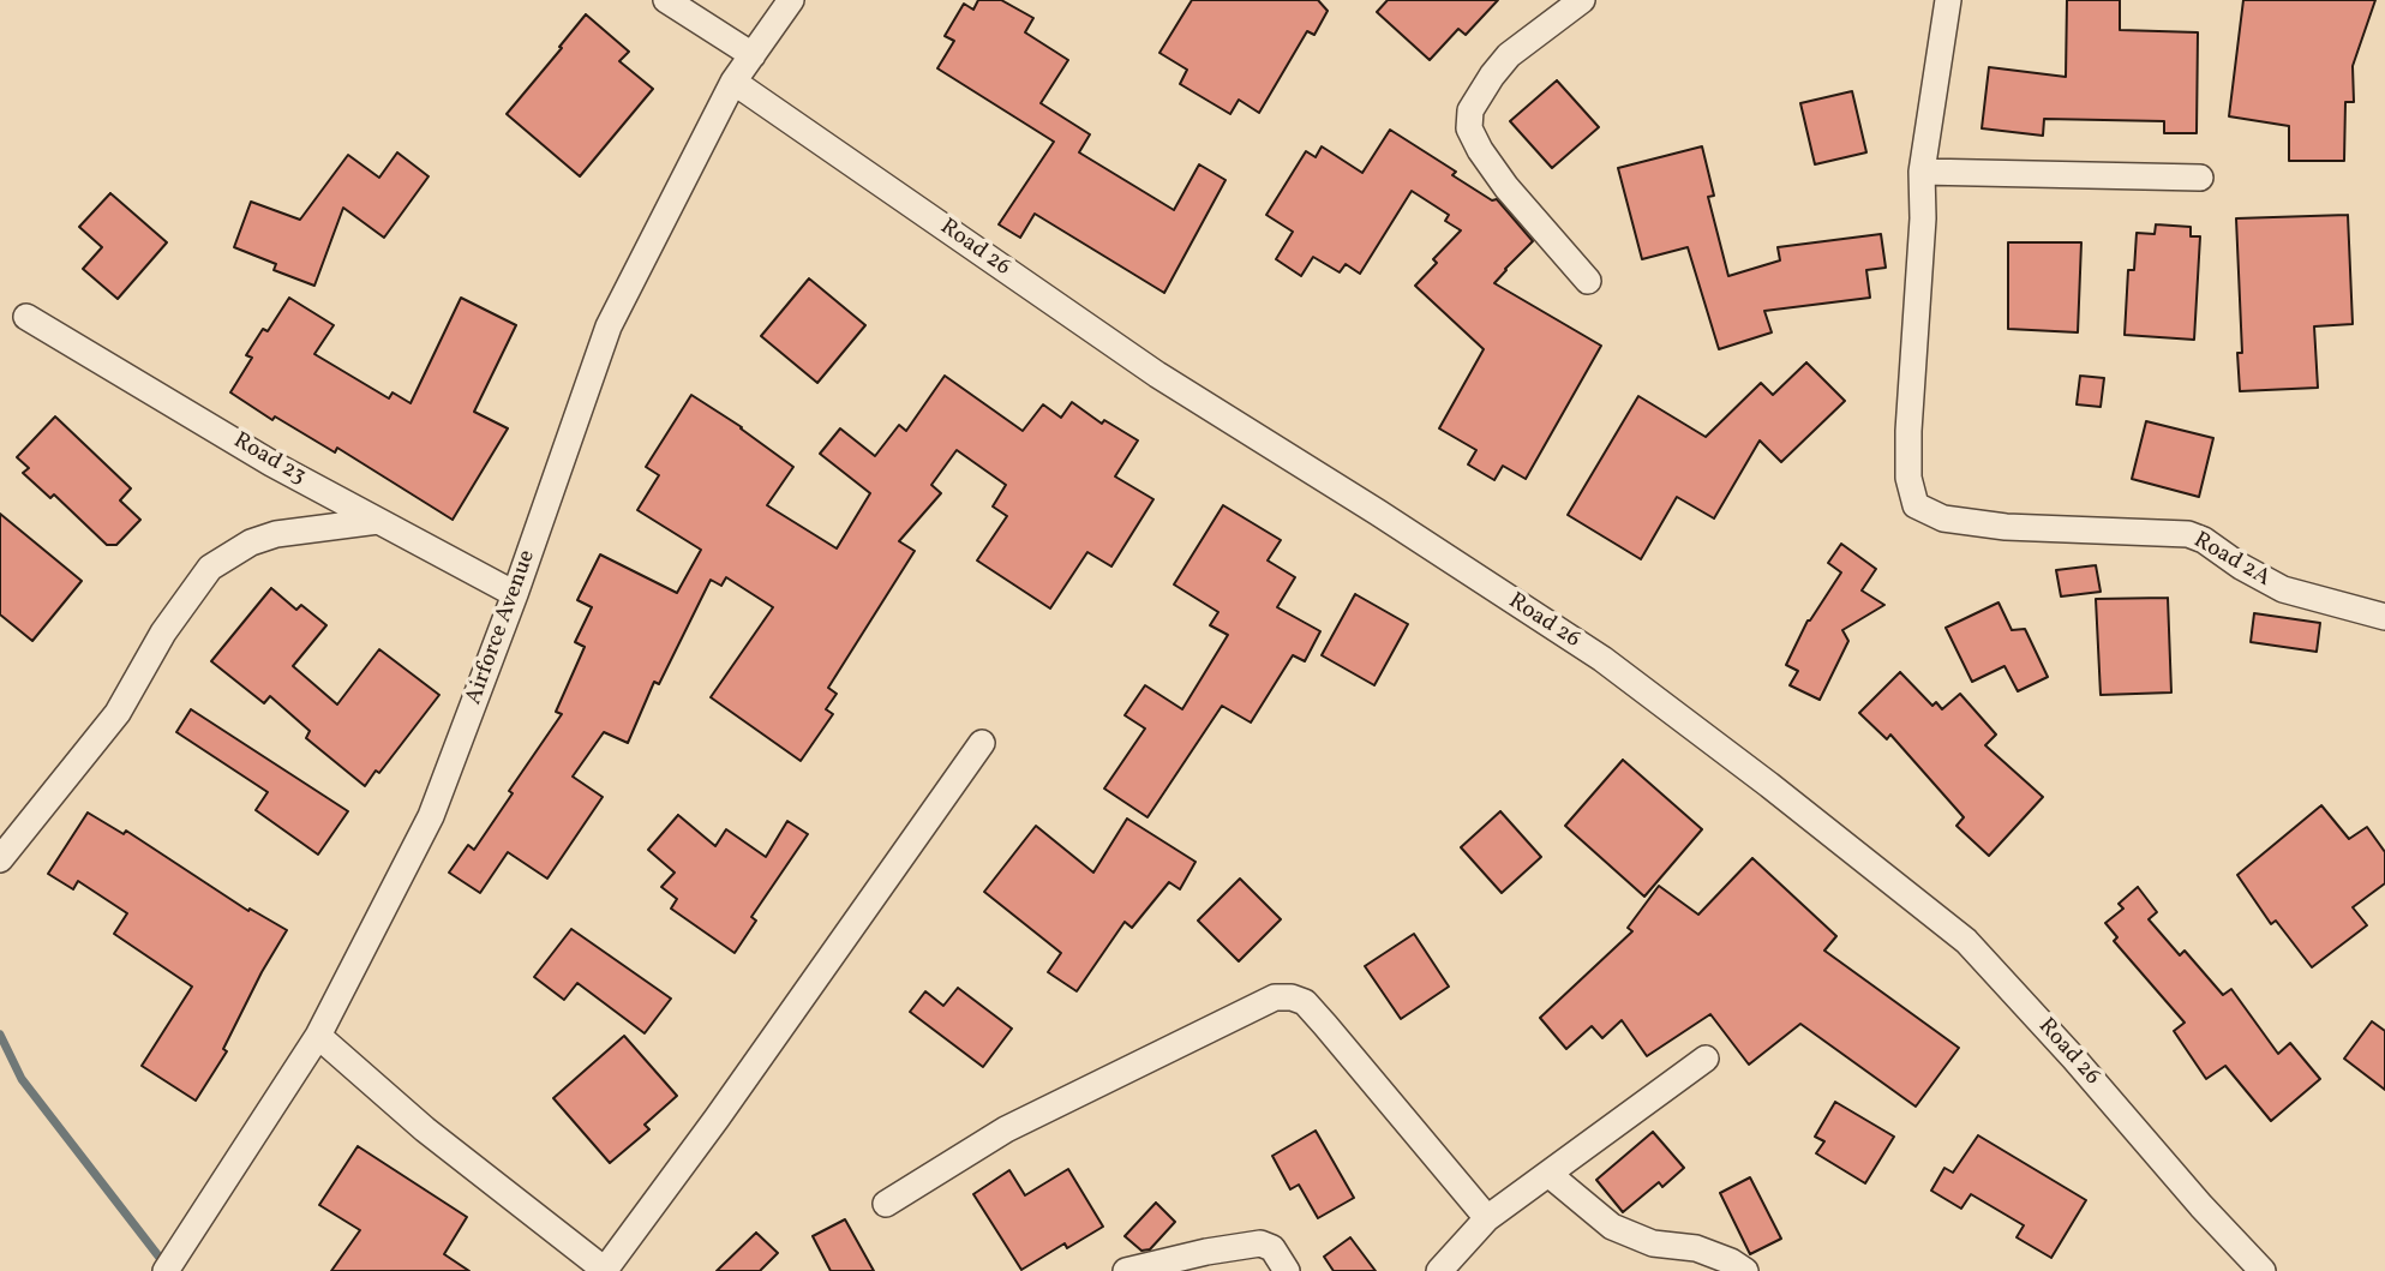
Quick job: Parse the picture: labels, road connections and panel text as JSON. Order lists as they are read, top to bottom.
{
  "streets": {
    "street": [
      "Road 26",
      "Road 23",
      "Road 2A",
      "Airforce Avenue"
    ]
  },
  "crossings": [
    ["Road 26", "Airforce Avenue"],
    ["Road 23", "Airforce Avenue"]
  ]
}
